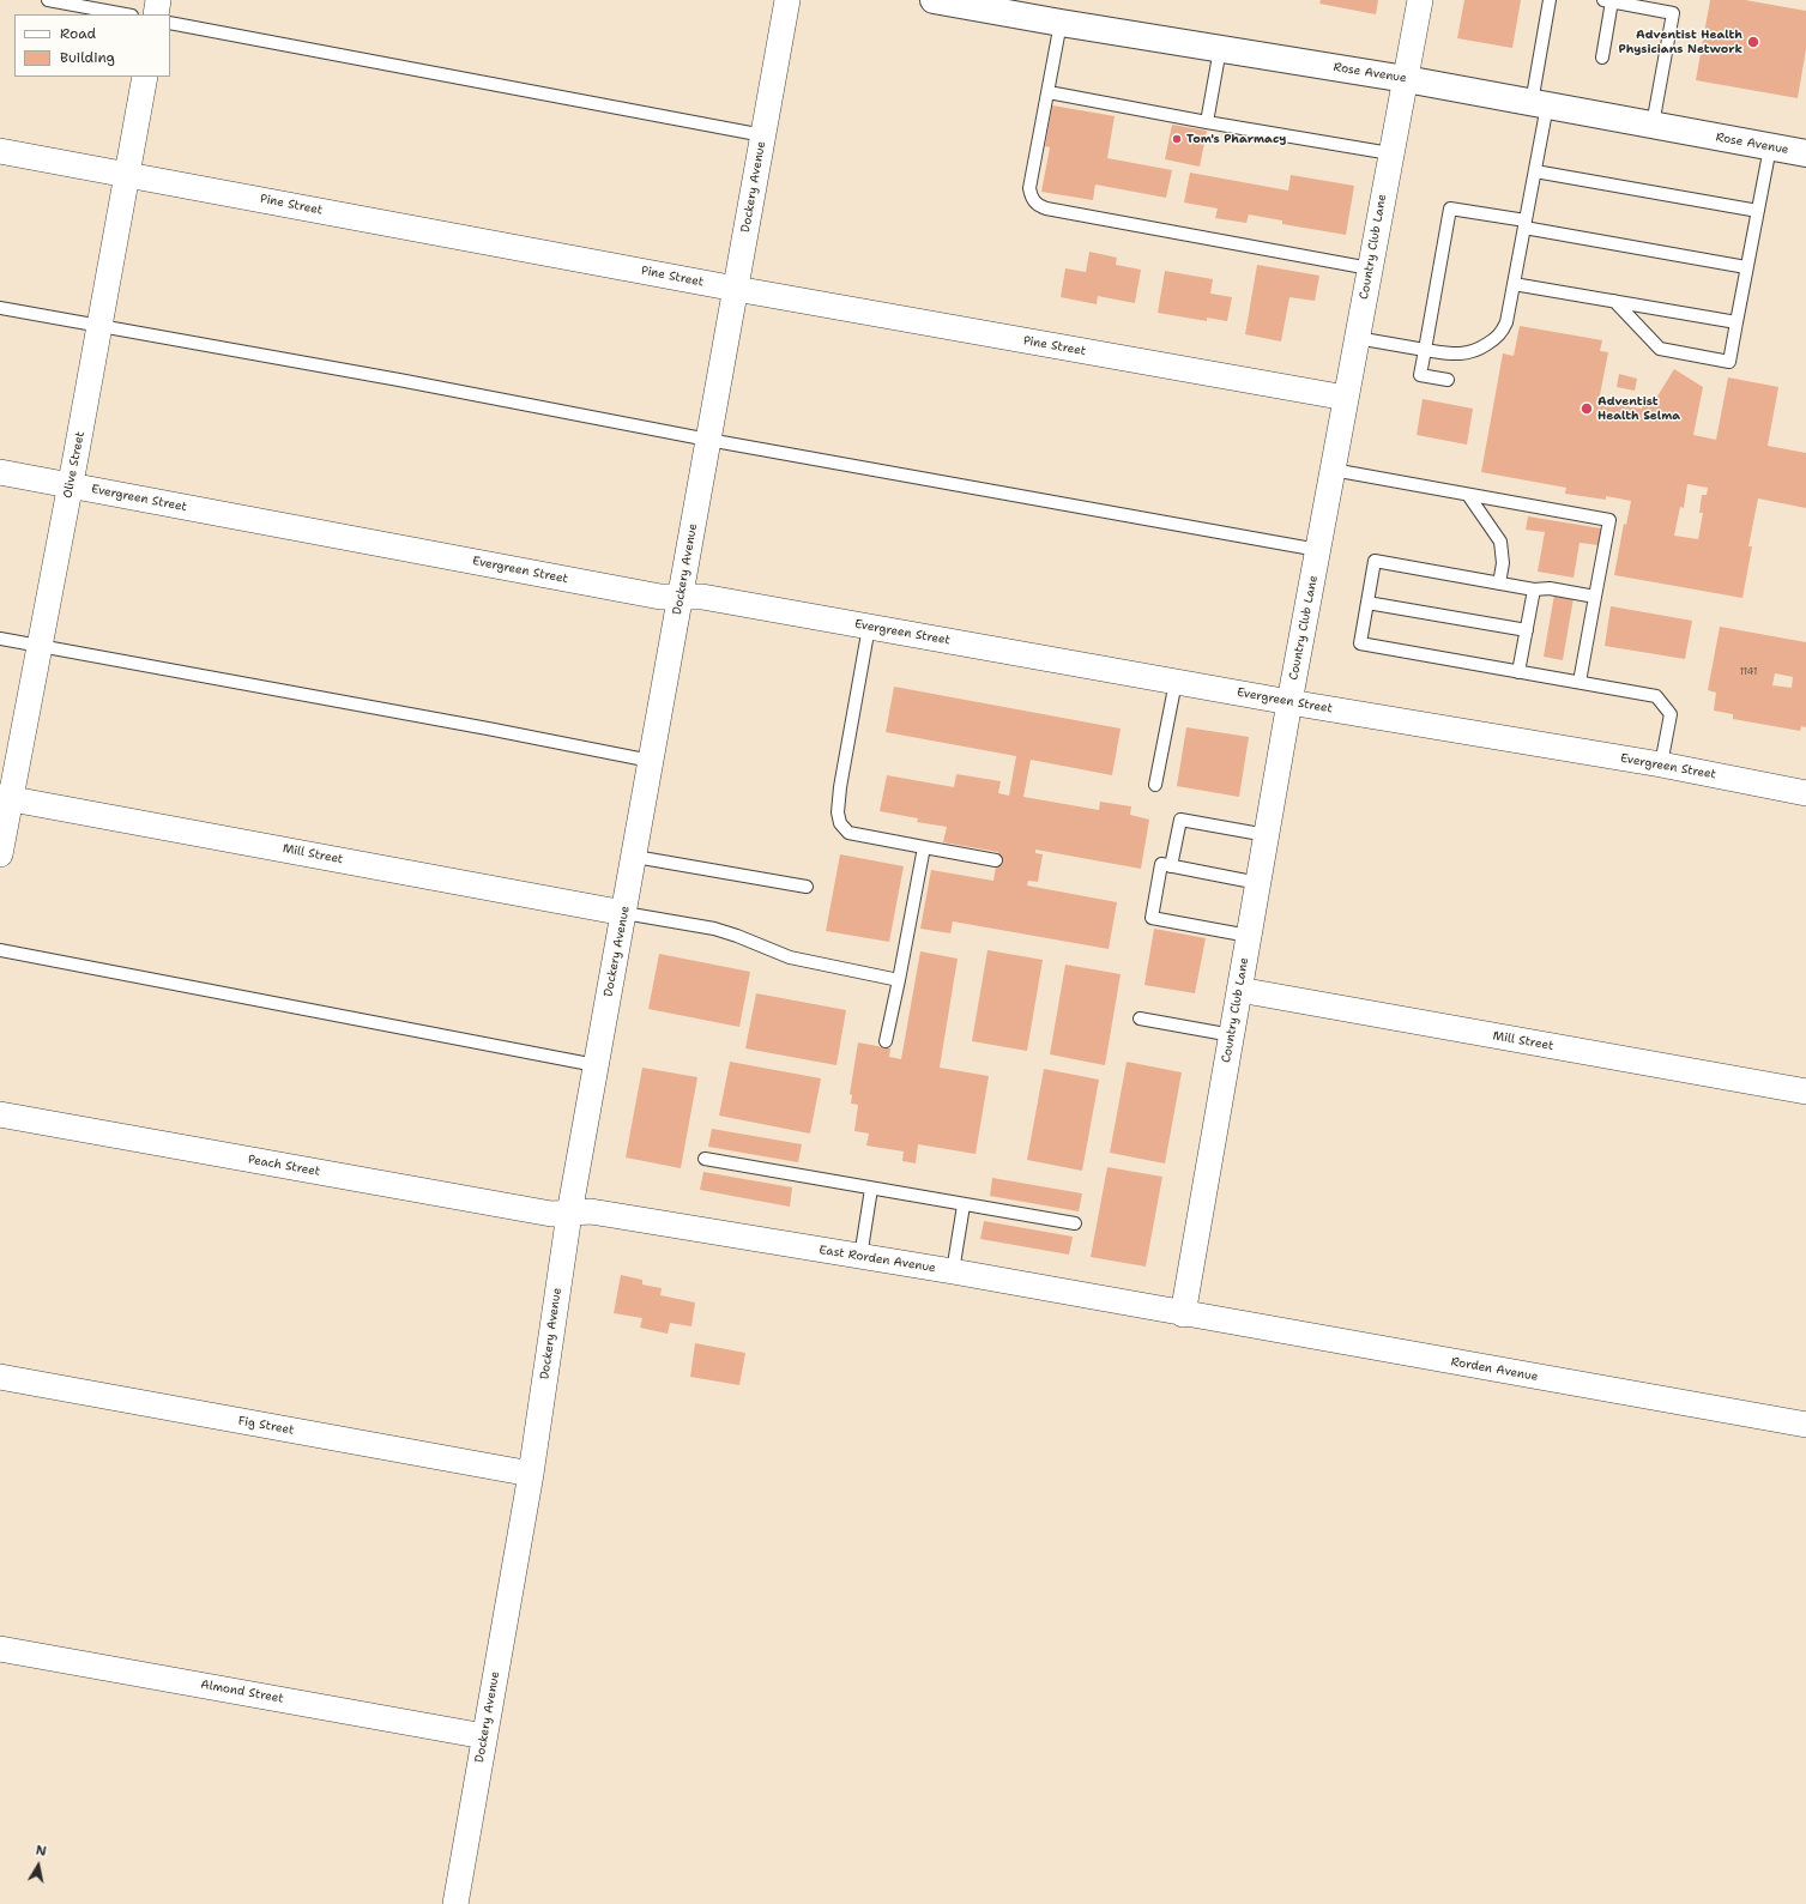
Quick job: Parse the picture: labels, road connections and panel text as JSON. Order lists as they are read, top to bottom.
{
  "streets": {
    "street": [
      "Rose Avenue",
      "Dockery Avenue",
      "Pine Street",
      "Country Club Lane",
      "Olive Street",
      "Evergreen Street",
      "Mill Street",
      "Peach Street",
      "East Rorden Avenue",
      "Rorden Avenue",
      "Fig Street",
      "Almond Street"
    ]
  },
  "crossings": [
    ["Rose Avenue", "Country Club Lane"],
    ["Dockery Avenue", "Pine Street"],
    ["Dockery Avenue", "Evergreen Street"],
    ["Dockery Avenue", "Mill Street"],
    ["Dockery Avenue", "Peach Street"],
    ["Dockery Avenue", "East Rorden Avenue"],
    ["Dockery Avenue", "Fig Street"],
    ["Dockery Avenue", "Almond Street"],
    ["Pine Street", "Country Club Lane"],
    ["Pine Street", "Olive Street"],
    ["Country Club Lane", "Evergreen Street"],
    ["Country Club Lane", "Mill Street"],
    ["Country Club Lane", "East Rorden Avenue"],
    ["Country Club Lane", "Rorden Avenue"],
    ["Olive Street", "Evergreen Street"],
    ["Olive Street", "Mill Street"],
    ["Peach Street", "East Rorden Avenue"],
    ["East Rorden Avenue", "Rorden Avenue"]
  ],
  "places": ["Adventist Health Physicians Network", "Tom's Pharmacy", "Adventist Health Selma"],
  "house_numbers": ["1141"],
  "legend": ["Road", "Building"],
  "north": "top"
}
